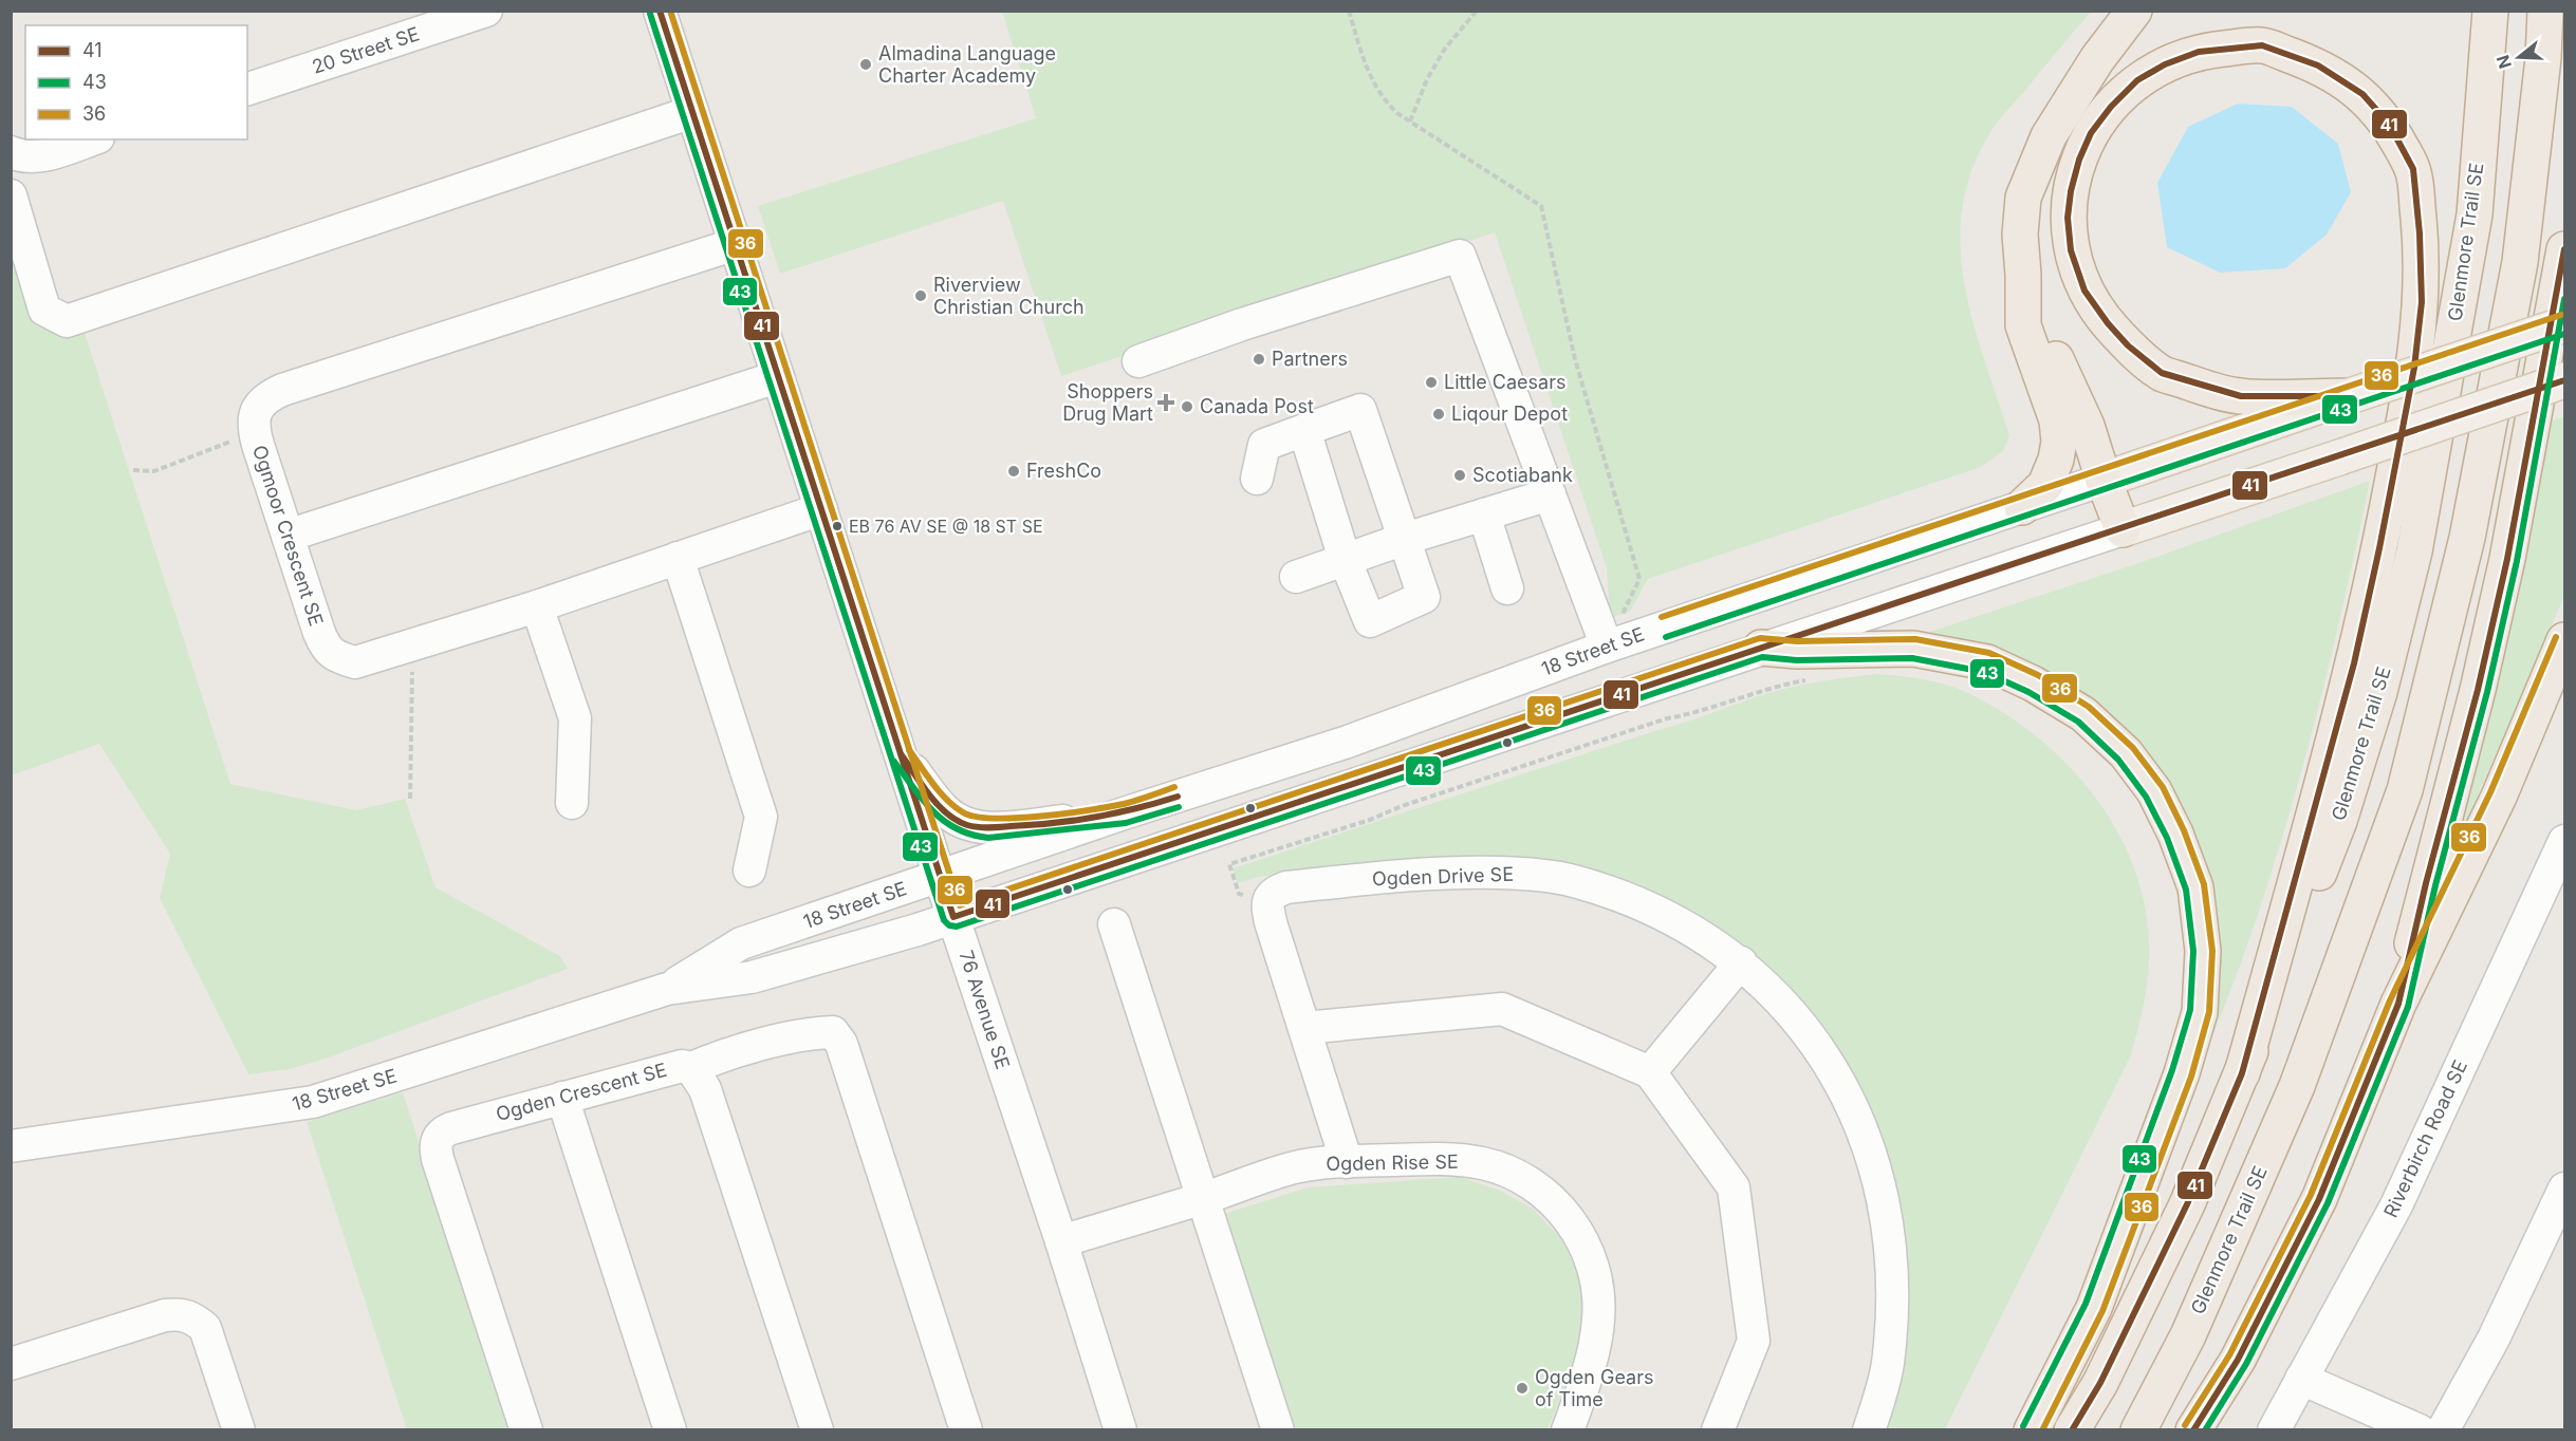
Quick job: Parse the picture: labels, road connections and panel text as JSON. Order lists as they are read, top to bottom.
{
  "streets": {
    "highway": ["Glenmore Trail SE"],
    "main road": ["18 Street SE"],
    "street": [
      "20 Street SE",
      "Ogmoor Crescent SE",
      "Ogden Drive SE",
      "76 Avenue SE",
      "Ogden Crescent SE",
      "Riverbirch Road SE",
      "Ogden Rise SE"
    ]
  },
  "crossings": [
    ["Ogmoor Crescent SE", "76 Avenue SE"],
    ["18 Street SE", "76 Avenue SE"],
    ["Ogden Drive SE", "Ogden Rise SE"],
    ["76 Avenue SE", "Ogden Rise SE"]
  ],
  "places": {
    "other": [
      "Almadina Language Charter Academy",
      "Riverview Christian Church",
      "Partners",
      "Little Caesars",
      "Canada Post",
      "Liqour Depot",
      "FreshCo",
      "Scotiabank",
      "EB 76 AV SE @ 18 ST SE",
      "Ogden Gears of Time"
    ],
    "health": ["Shoppers Drug Mart"]
  },
  "lines": ["transit line 41", "transit line 36", "transit line 43"],
  "legend": ["41", "43", "36"],
  "north": "left"
}
